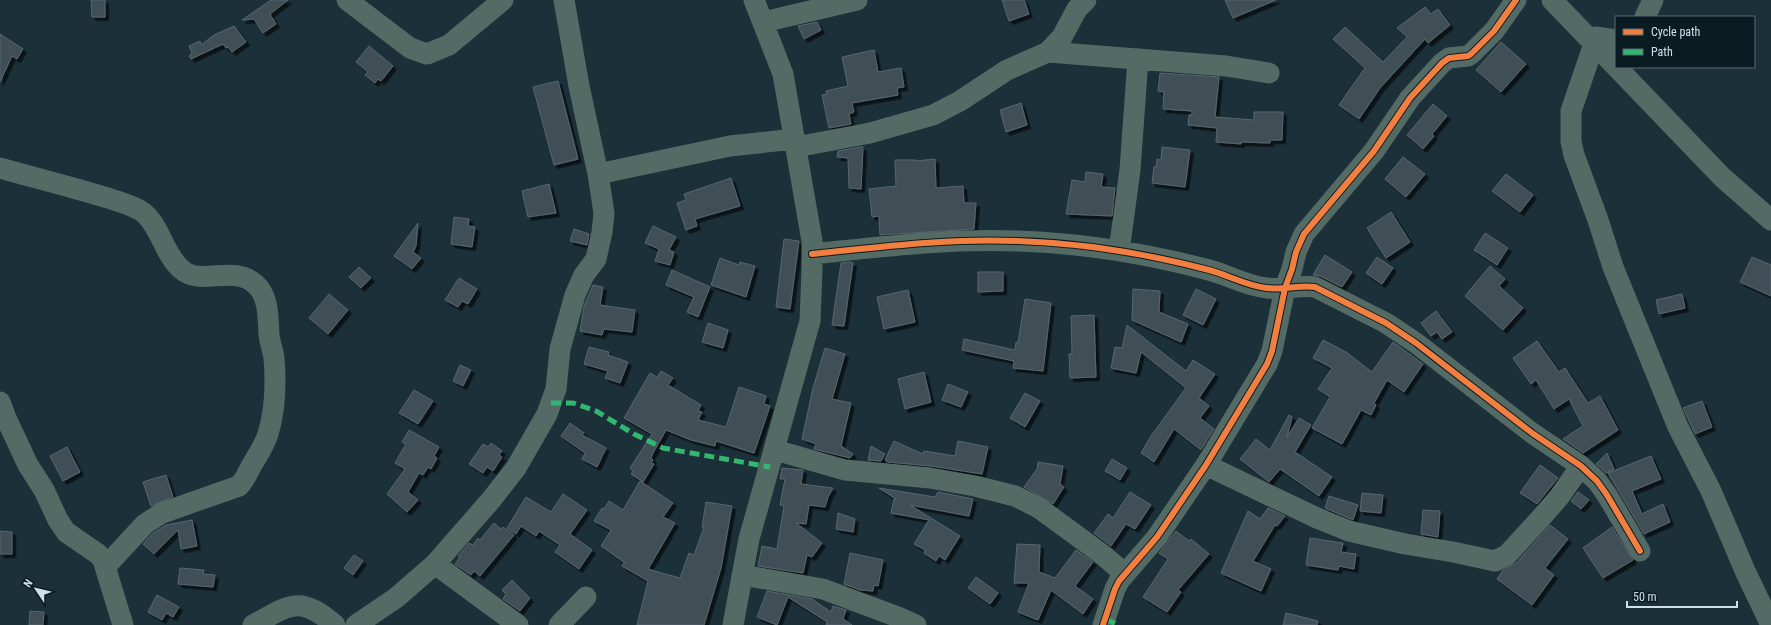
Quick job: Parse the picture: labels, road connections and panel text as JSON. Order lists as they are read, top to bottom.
{
  "legend": ["Cycle path", "Path"],
  "scale_bar": "50 m",
  "north": "top left"
}
